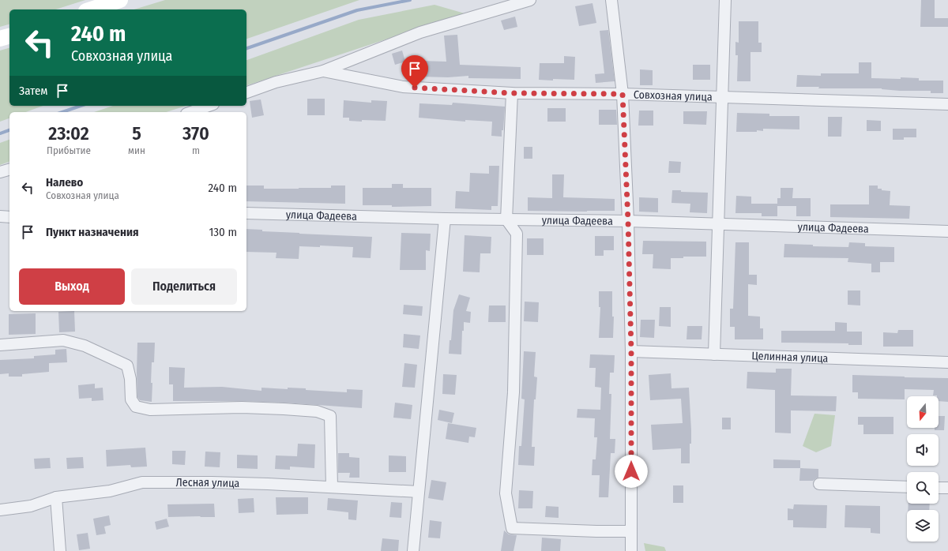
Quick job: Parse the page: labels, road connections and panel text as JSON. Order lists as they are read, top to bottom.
{
  "streets": {
    "street": [
      "Совхозная улица",
      "улица Фадеева",
      "Целинная улица",
      "Лесная улица"
    ]
  },
  "north": "bottom",
  "page": {
    "turn": ["240 m", "Совхозная улица"],
    "then": "Затем",
    "eta": [
      "23:02",
      "Прибытие",
      "5",
      "мин",
      "370",
      "m"
    ],
    "list": [
      {
        "name": "Налево",
        "note": "Совхозная улица",
        "value": "240 m"
      },
      {
        "name": "Пункт назначения",
        "value": "130 m"
      }
    ],
    "buttons": ["Выход", "Поделиться"]
  }
}
